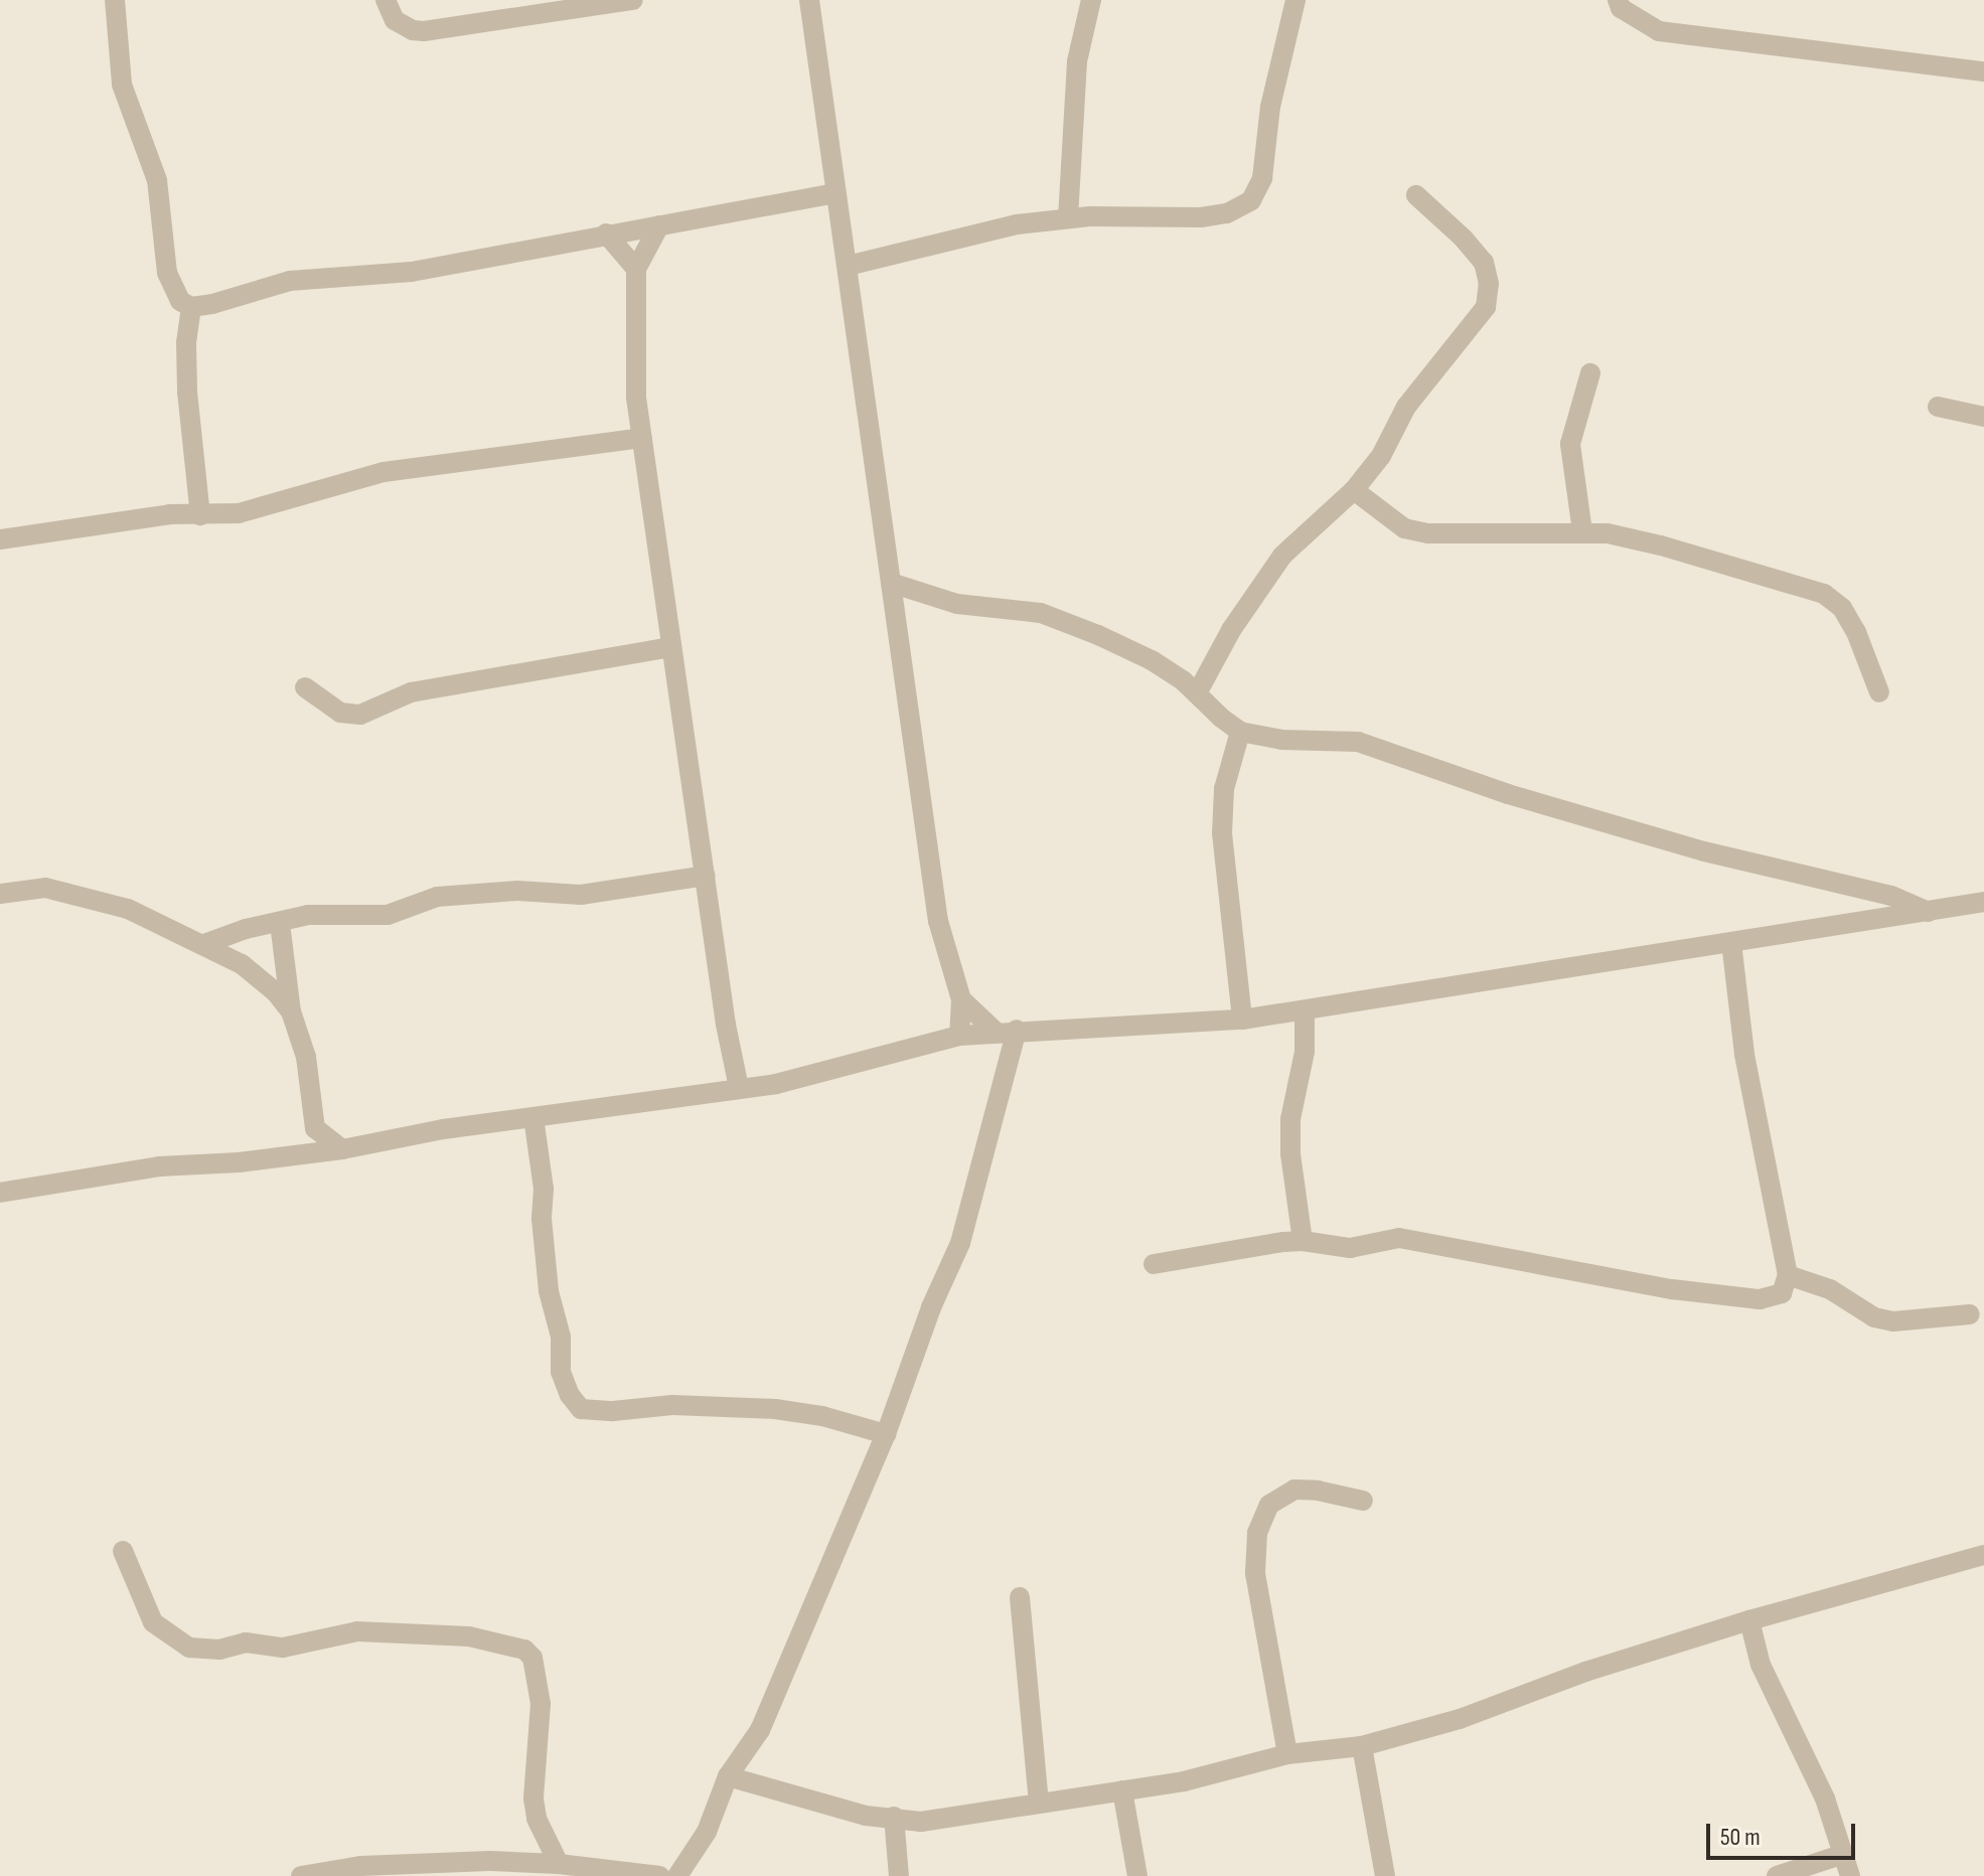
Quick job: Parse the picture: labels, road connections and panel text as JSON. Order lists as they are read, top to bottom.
{
  "scale_bar": "50 m"
}
